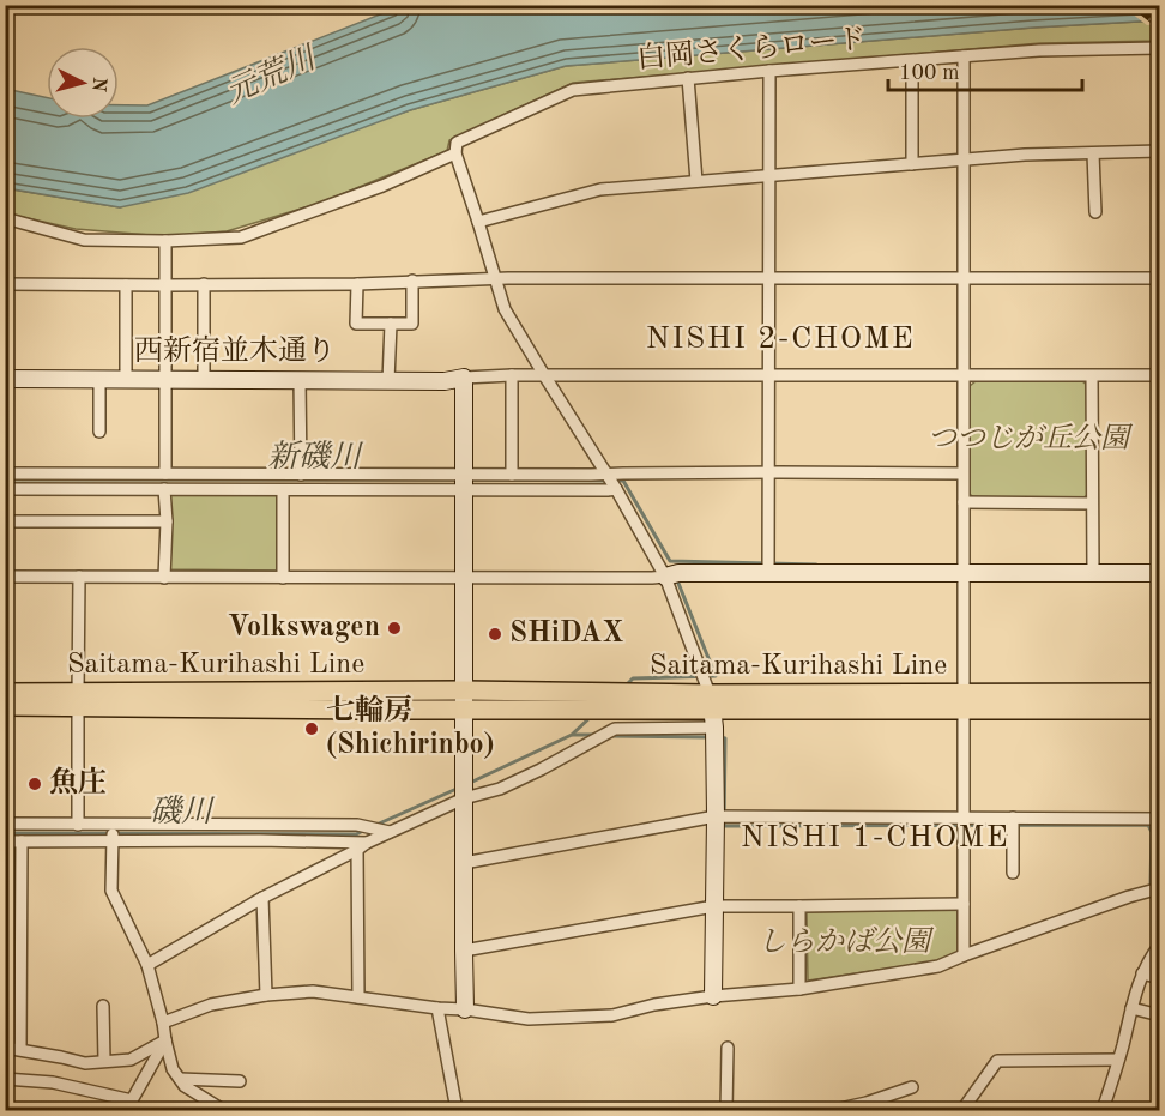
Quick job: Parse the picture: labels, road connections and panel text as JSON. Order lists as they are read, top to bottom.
{
  "streets": {
    "main road": ["Saitama-Kurihashi Line"],
    "street": ["白岡さくらロード", "西新宿並木通り"]
  },
  "districts": ["NISHI 2-CHOME", "NISHI 1-CHOME"],
  "water": ["元荒川", "新磯川", "磯川"],
  "parks": ["つつじが丘公園", "しらかば公園"],
  "places": [
    "Volkswagen",
    "SHiDAX",
    "七輪房 (Shichirinbo)",
    "魚庄"
  ],
  "scale_bar": "100 m",
  "north": "right"
}
